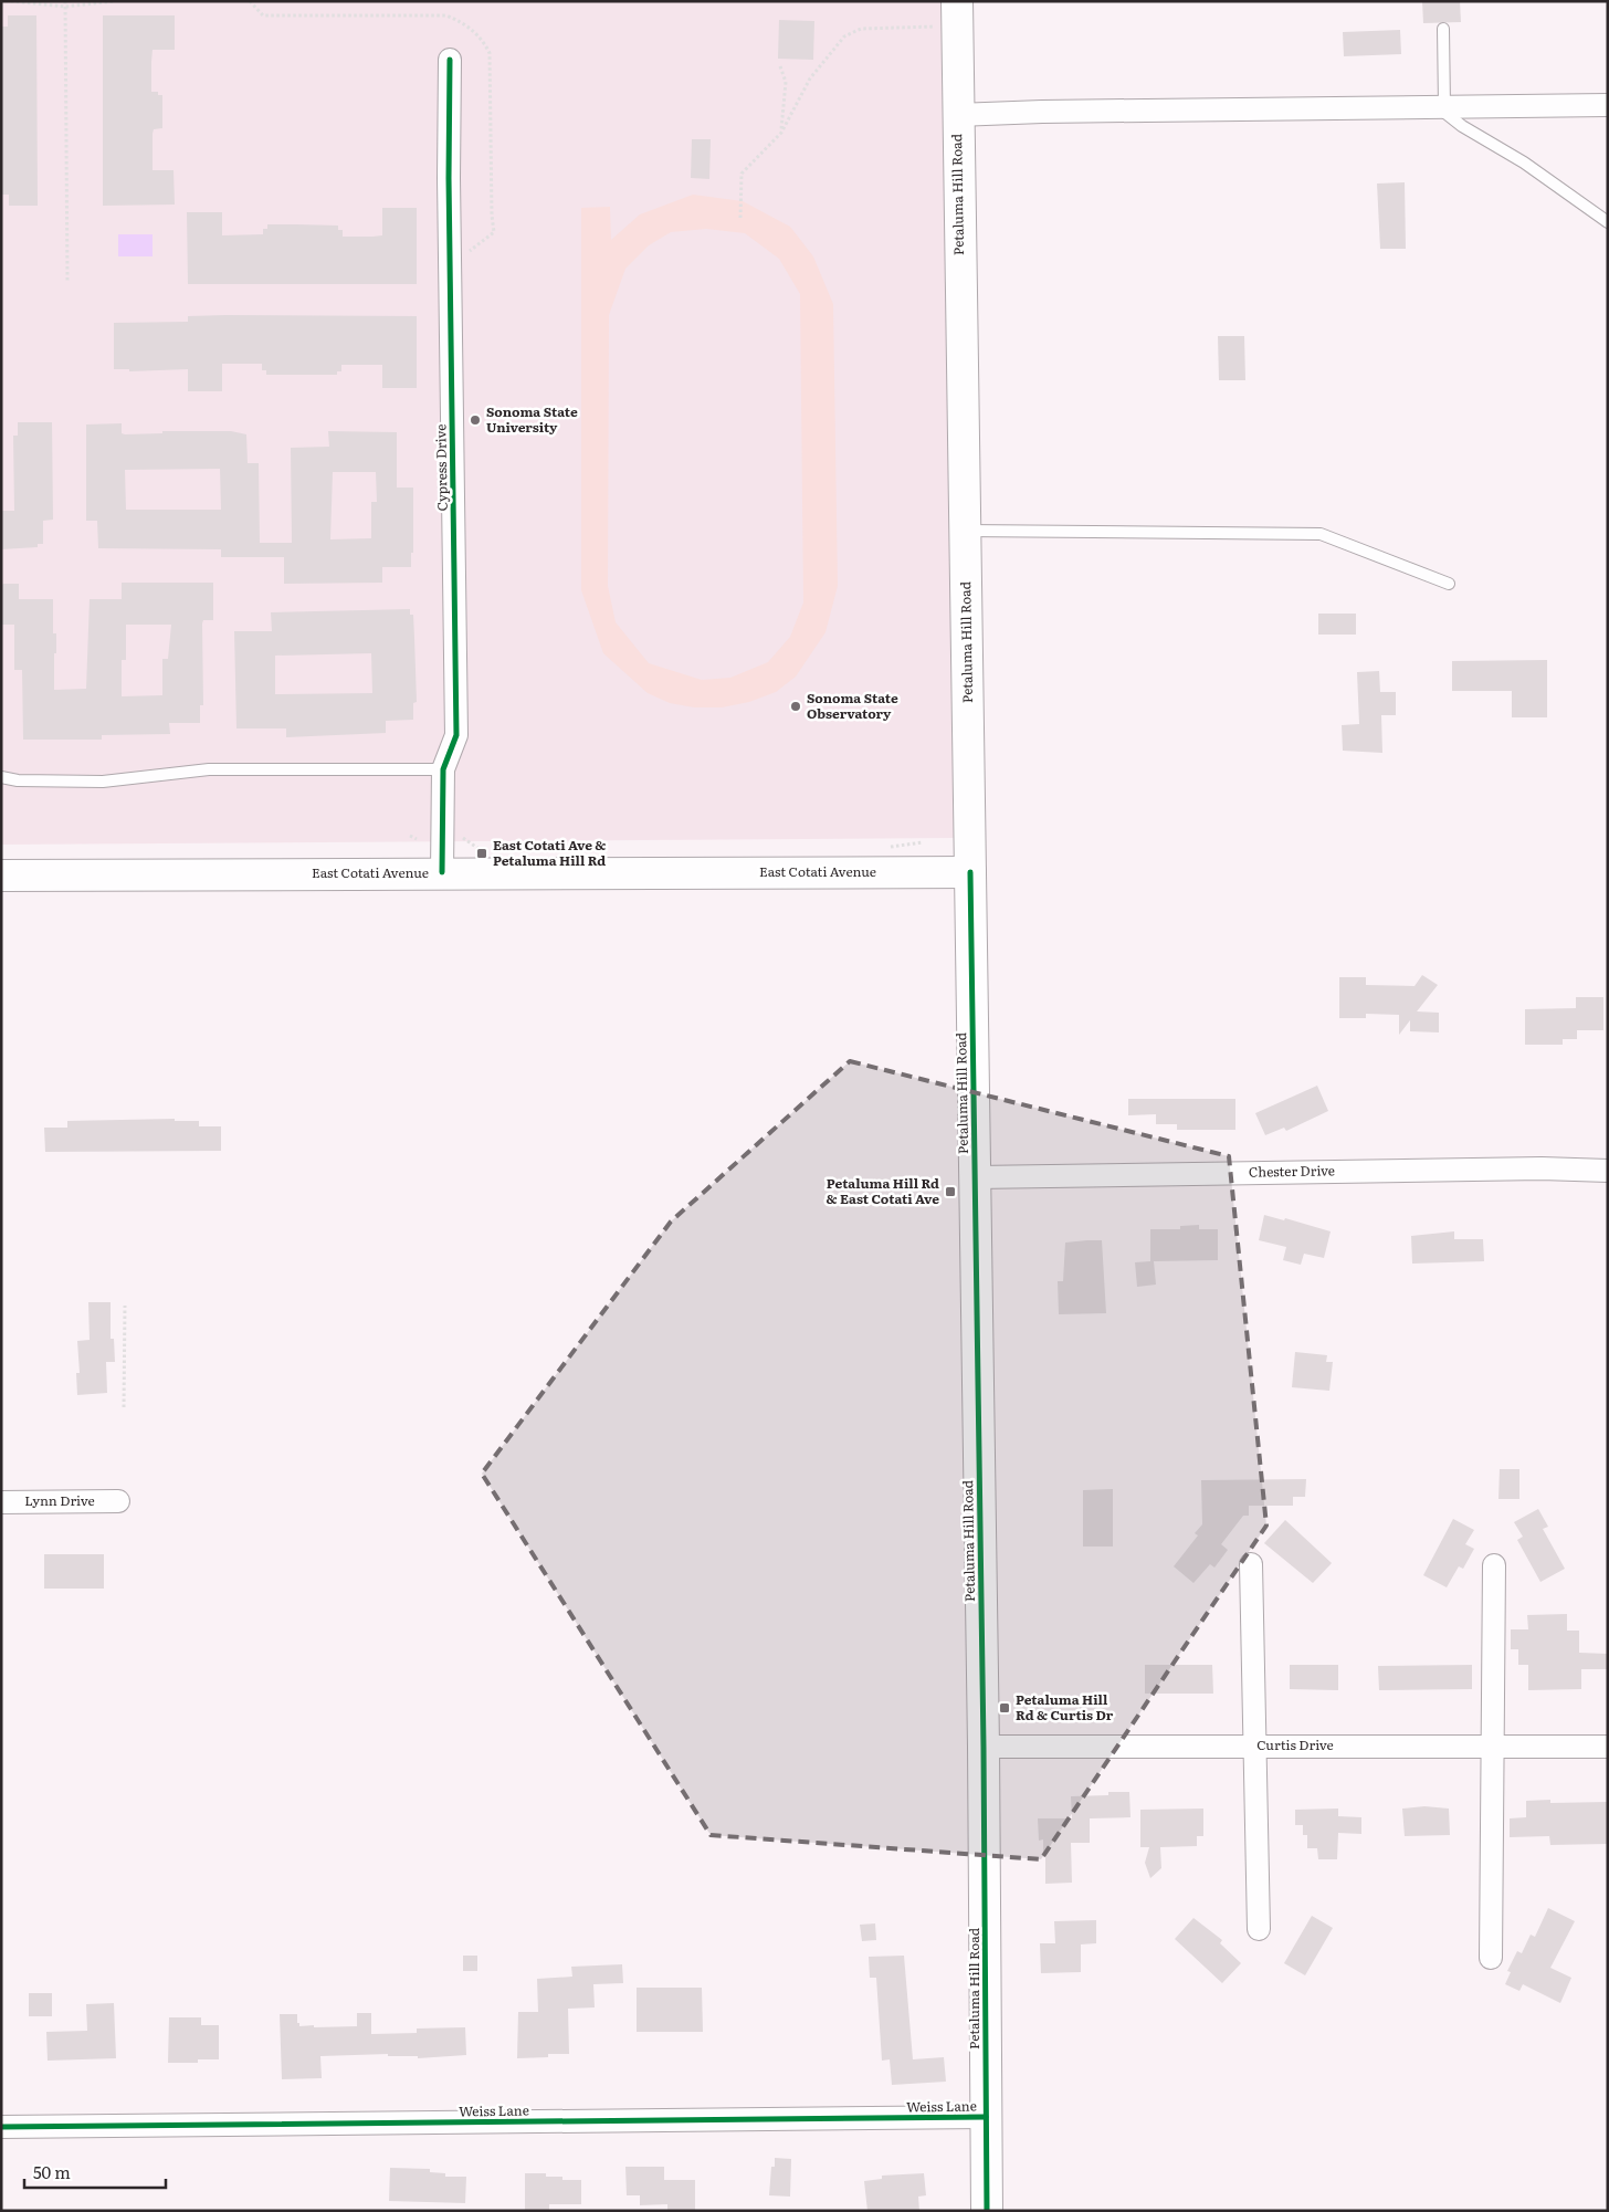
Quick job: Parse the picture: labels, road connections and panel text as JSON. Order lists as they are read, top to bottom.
{
  "streets": {
    "main road": ["Petaluma Hill Road", "East Cotati Avenue"],
    "street": [
      "Cypress Drive",
      "Chester Drive",
      "Lynn Drive",
      "Curtis Drive",
      "Weiss Lane"
    ]
  },
  "crossings": [
    ["Petaluma Hill Road", "East Cotati Avenue"],
    ["Petaluma Hill Road", "Chester Drive"],
    ["Petaluma Hill Road", "Curtis Drive"],
    ["Petaluma Hill Road", "Weiss Lane"],
    ["Cypress Drive", "East Cotati Avenue"]
  ],
  "places": {
    "other": ["Sonoma State University", "Sonoma State Observatory"],
    "transit": ["East Cotati Ave & Petaluma Hill Rd", "Petaluma Hill Rd & East Cotati Ave", "Petaluma Hill Rd & Curtis Dr"]
  },
  "scale_bar": "50 m"
}
